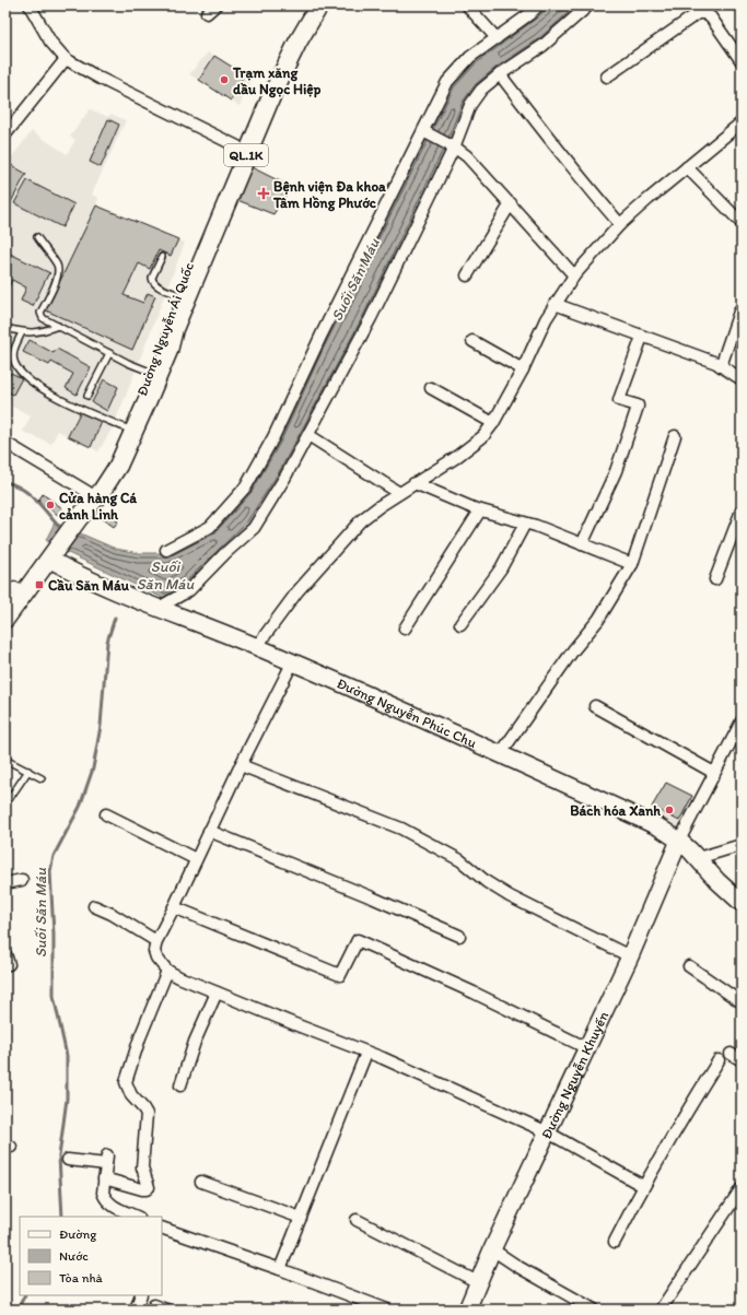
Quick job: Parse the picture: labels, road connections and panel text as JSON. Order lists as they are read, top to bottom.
{
  "streets": {
    "main road": ["QL.1K", "Đường Nguyễn Ái Quốc"],
    "street": ["Đường Nguyễn Phúc Chu", "Đường Nguyễn Khuyến"]
  },
  "crossings": [
    ["QL.1K", "Đường Nguyễn Ái Quốc"],
    ["QL.1K", "Đường Nguyễn Phúc Chu"],
    ["Đường Nguyễn Ái Quốc", "Đường Nguyễn Phúc Chu"],
    ["Đường Nguyễn Phúc Chu", "Đường Nguyễn Khuyến"]
  ],
  "water": ["Suối Săn Máu"],
  "places": {
    "other": ["Trạm xăng dầu Ngọc Hiệp", "Cửa hàng Cá cảnh Linh", "Bách hóa Xanh"],
    "health": ["Bệnh viện Đa khoa Tâm Hồng Phước"],
    "transit": ["Cầu Săn Máu"]
  },
  "legend": ["Đường", "Nước", "Tòa nhà"]
}
